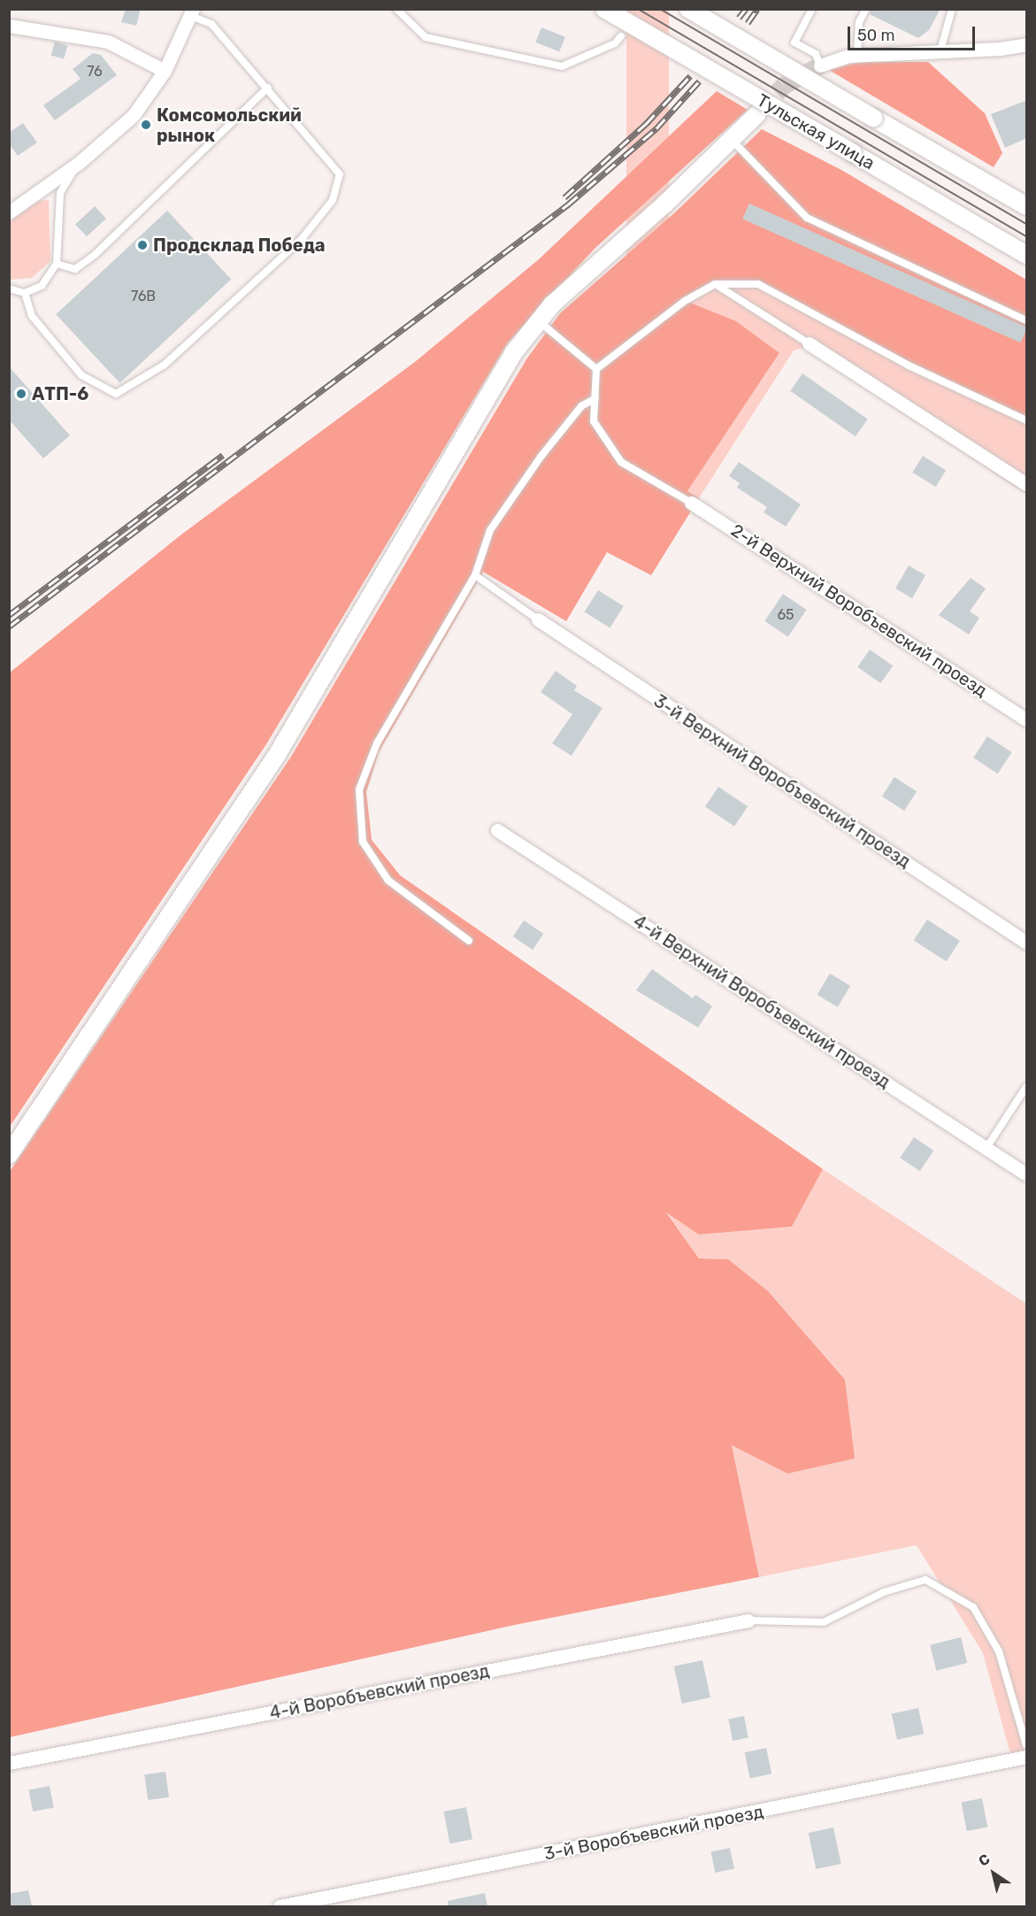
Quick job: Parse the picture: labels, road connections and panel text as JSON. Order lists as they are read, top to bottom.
{
  "streets": {
    "street": [
      "Тульская улица",
      "2-й Верхний Воробъевский проезд",
      "3-й Верхний Воробъевский проезд",
      "4-й Верхний Воробъевский проезд",
      "4-й Воробъевский проезд",
      "3-й Воробъевский проезд"
    ]
  },
  "places": ["Комсомольский рынок", "Продсклад Победа", "АТП-6"],
  "house_numbers": ["76", "76В", "65"],
  "scale_bar": "50 m",
  "north": "top left"
}
